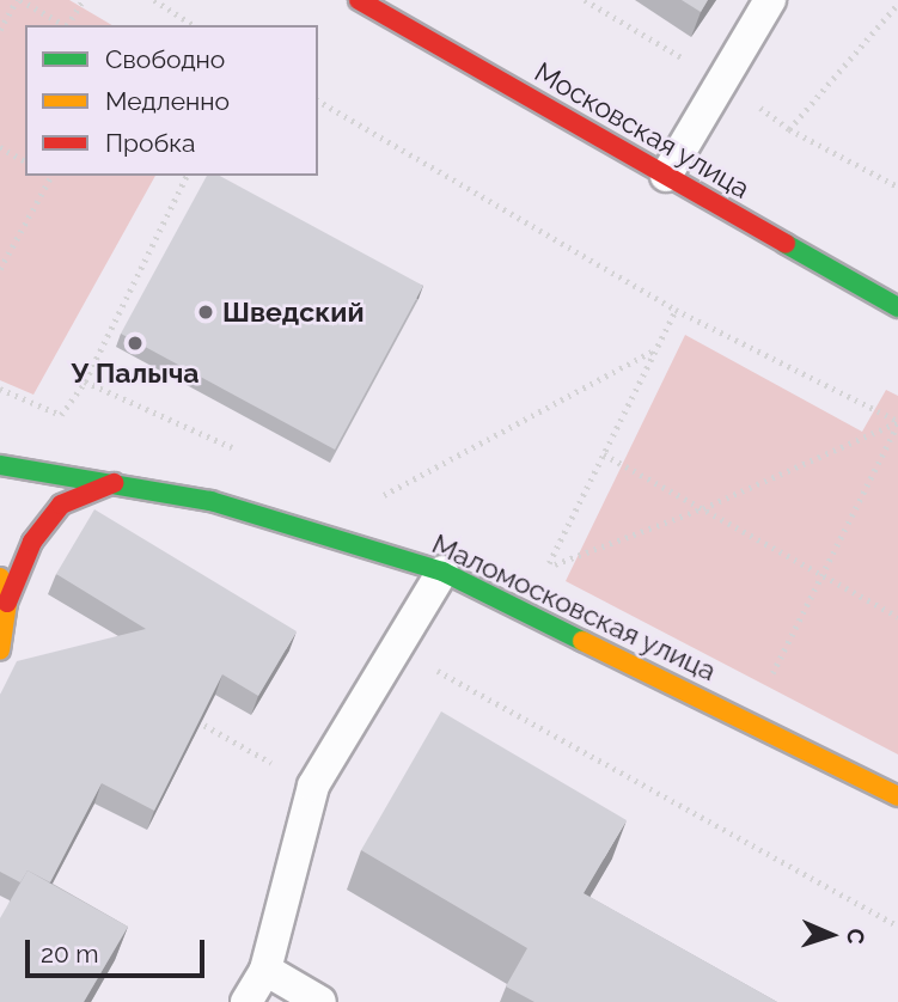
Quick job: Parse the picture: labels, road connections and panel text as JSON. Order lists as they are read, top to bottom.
{
  "streets": {
    "street": ["Московская улица", "Маломосковская улица"]
  },
  "places": ["Шведский", "У Палыча"],
  "legend": ["Свободно", "Медленно", "Пробка"],
  "scale_bar": "20 m",
  "north": "right"
}
